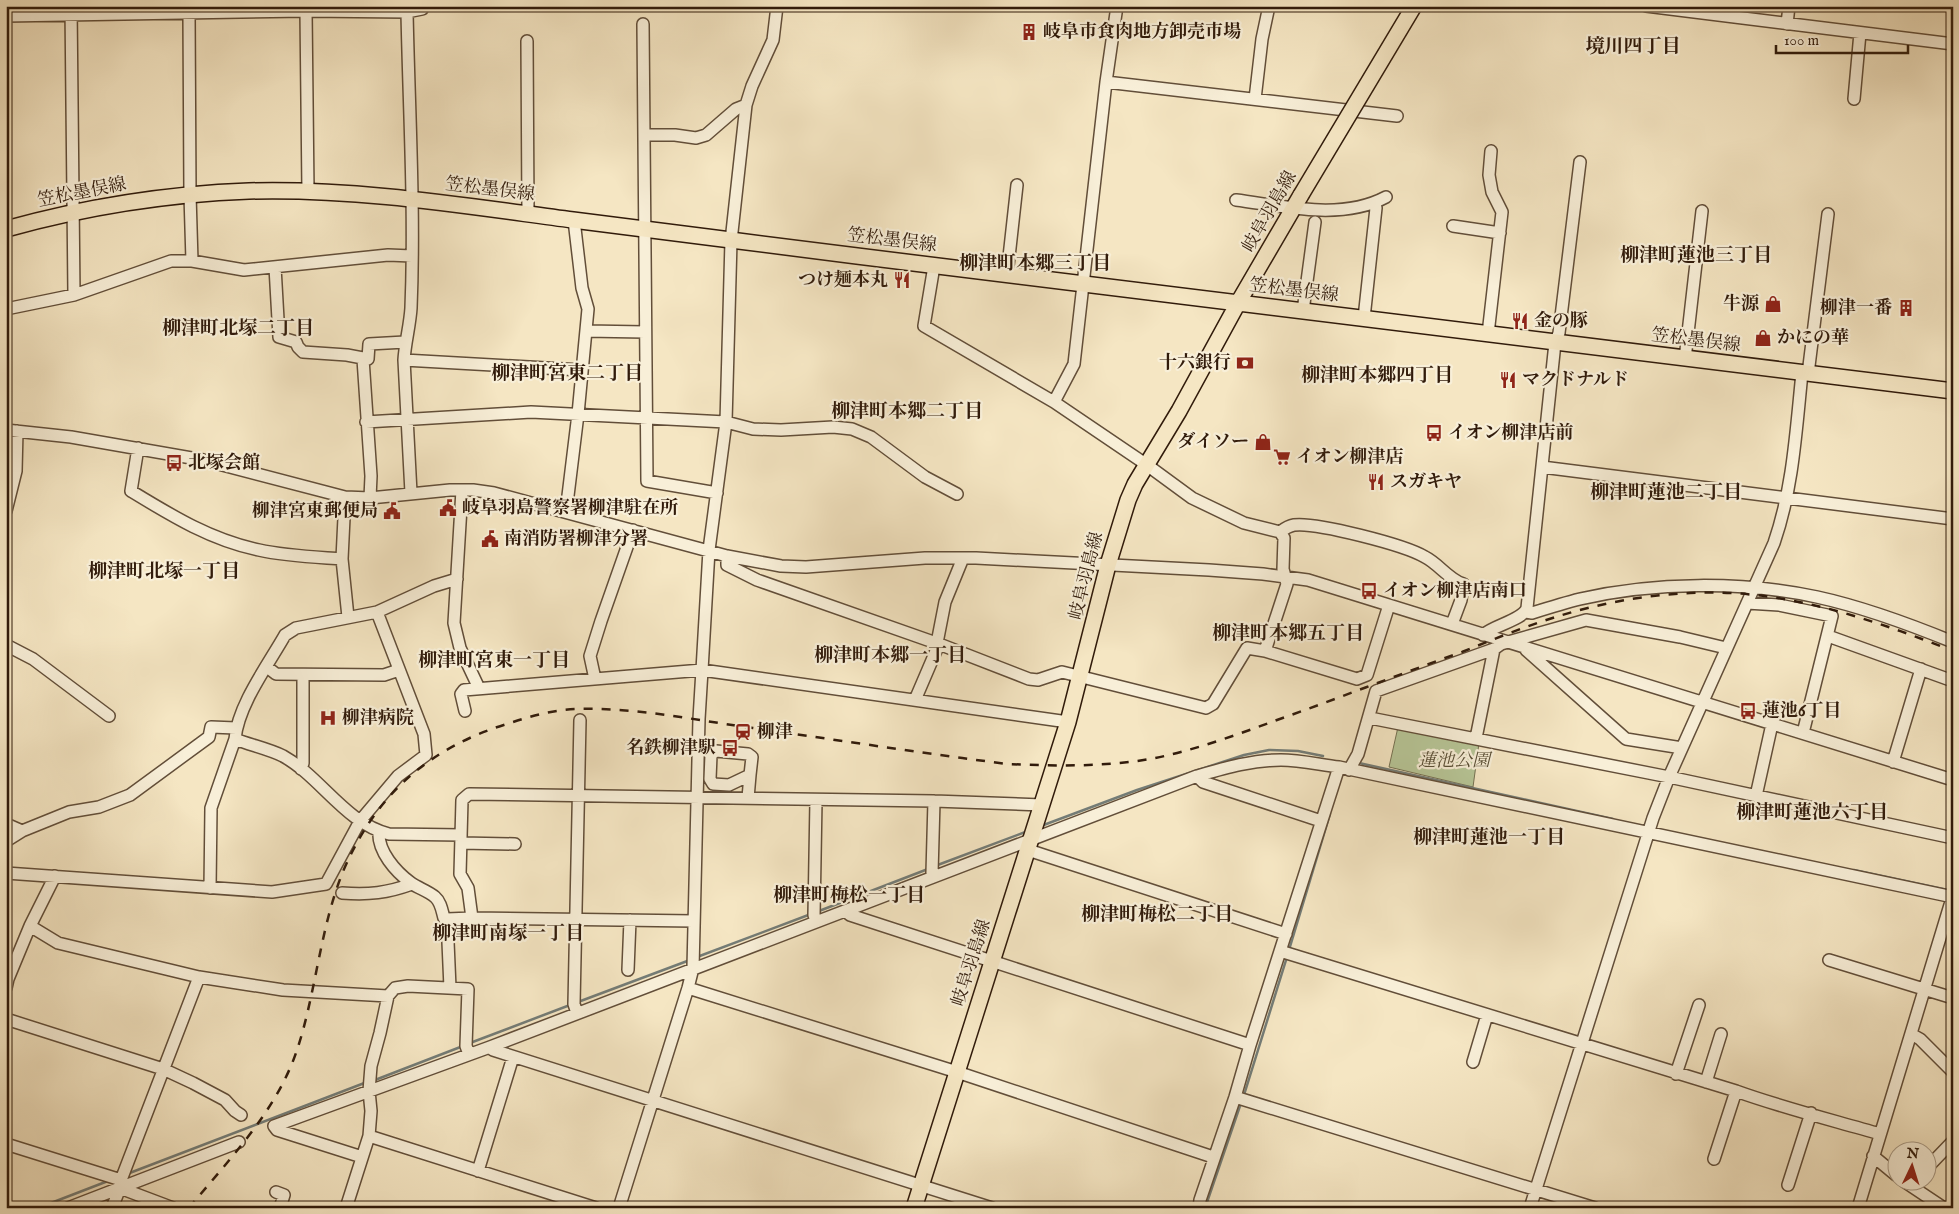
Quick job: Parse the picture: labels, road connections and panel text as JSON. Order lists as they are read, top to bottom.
{
  "streets": {
    "main road": ["笠松墨俣線", "岐阜羽島線"]
  },
  "crossings": [
    ["笠松墨俣線", "岐阜羽島線"]
  ],
  "districts": [
    "境川四丁目",
    "柳津町蓮池三丁目",
    "柳津町本郷三丁目",
    "柳津町北塚二丁目",
    "柳津町宮東二丁目",
    "柳津町本郷四丁目",
    "柳津町本郷二丁目",
    "柳津町蓮池二丁目",
    "柳津町北塚一丁目",
    "柳津町本郷五丁目",
    "柳津町本郷一丁目",
    "柳津町宮東一丁目",
    "柳津町蓮池六丁目",
    "柳津町蓮池一丁目",
    "柳津町梅松一丁目",
    "柳津町梅松二丁目",
    "柳津町南塚一丁目"
  ],
  "parks": ["蓮池公園"],
  "places": {
    "building": ["岐阜市食肉地方卸売市場", "柳津一番"],
    "restaurant": [
      "つけ麺本丸",
      "金の豚",
      "マクドナルド",
      "スガキヤ"
    ],
    "shop": ["牛源", "かにの華", "ダイソー"],
    "bank": ["十六銀行"],
    "bus stop": [
      "イオン柳津店前",
      "北塚会館",
      "イオン柳津店南口",
      "蓮池6丁目",
      "名鉄柳津駅"
    ],
    "supermarket": ["イオン柳津店"],
    "public building": ["岐阜羽島警察署柳津駐在所", "柳津宮東郵便局", "南消防署柳津分署"],
    "hospital": ["柳津病院"],
    "station": ["柳津"]
  },
  "scale_bar": "100 m",
  "north": "top"
}
